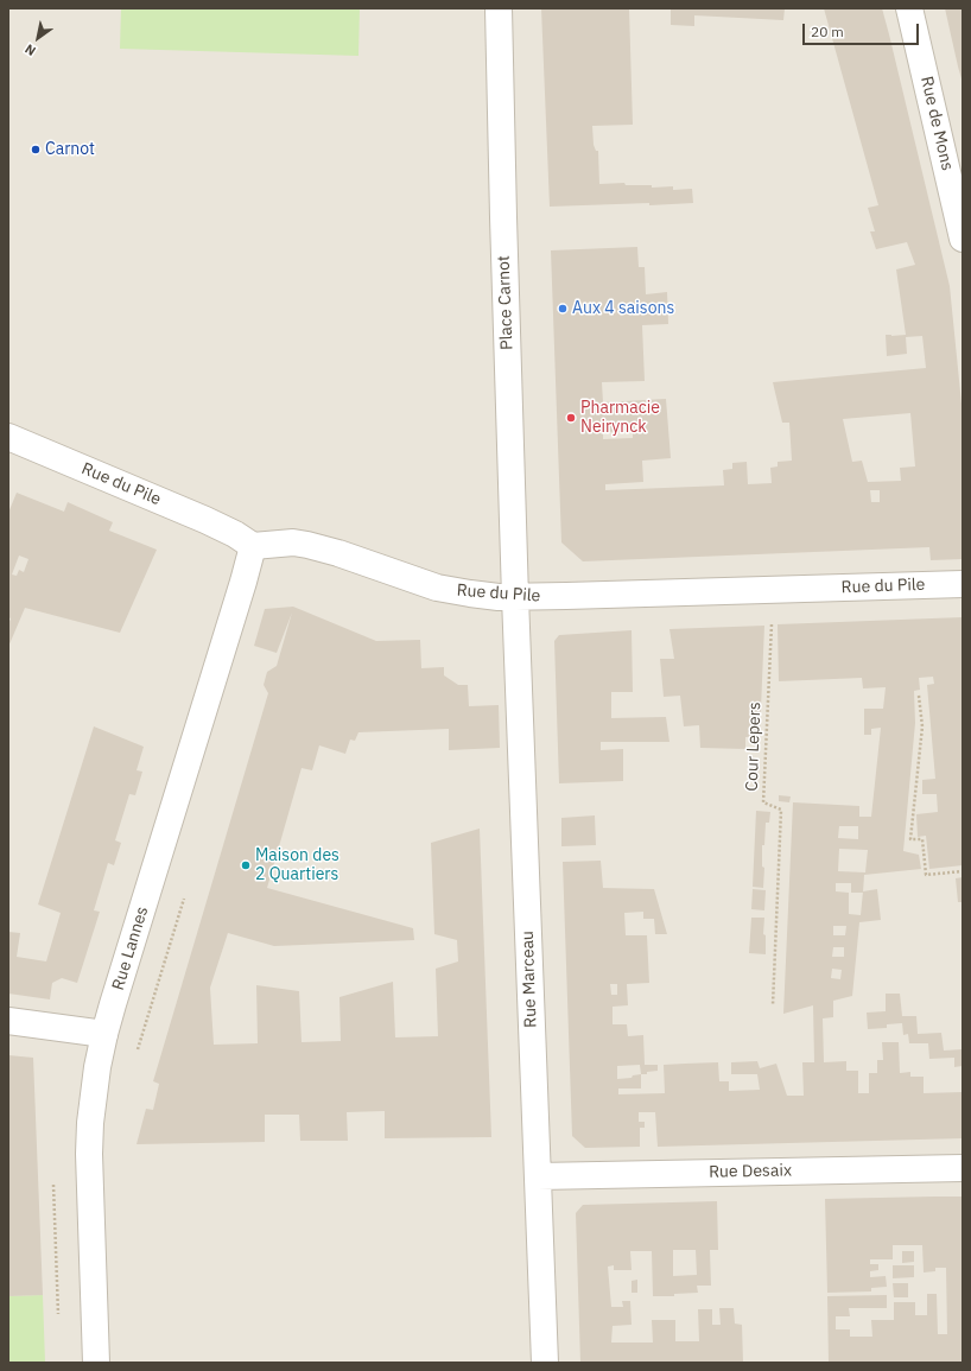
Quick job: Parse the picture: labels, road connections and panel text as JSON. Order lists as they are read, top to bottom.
{
  "streets": {
    "street": [
      "Rue de Mons",
      "Place Carnot",
      "Rue du Pile",
      "Rue Lannes",
      "Rue Marceau",
      "Rue Desaix"
    ],
    "path": ["Cour Lepers"]
  },
  "crossings": [
    ["Place Carnot", "Rue du Pile"],
    ["Place Carnot", "Rue Marceau"],
    ["Rue du Pile", "Cour Lepers"],
    ["Rue du Pile", "Rue Lannes"],
    ["Rue du Pile", "Rue Marceau"],
    ["Rue Marceau", "Rue Desaix"]
  ],
  "places": [
    "Carnot",
    "Aux 4 saisons",
    "Pharmacie Neirynck",
    "Maison des 2 Quartiers"
  ],
  "scale_bar": "20 m",
  "north": "bottom left"
}
